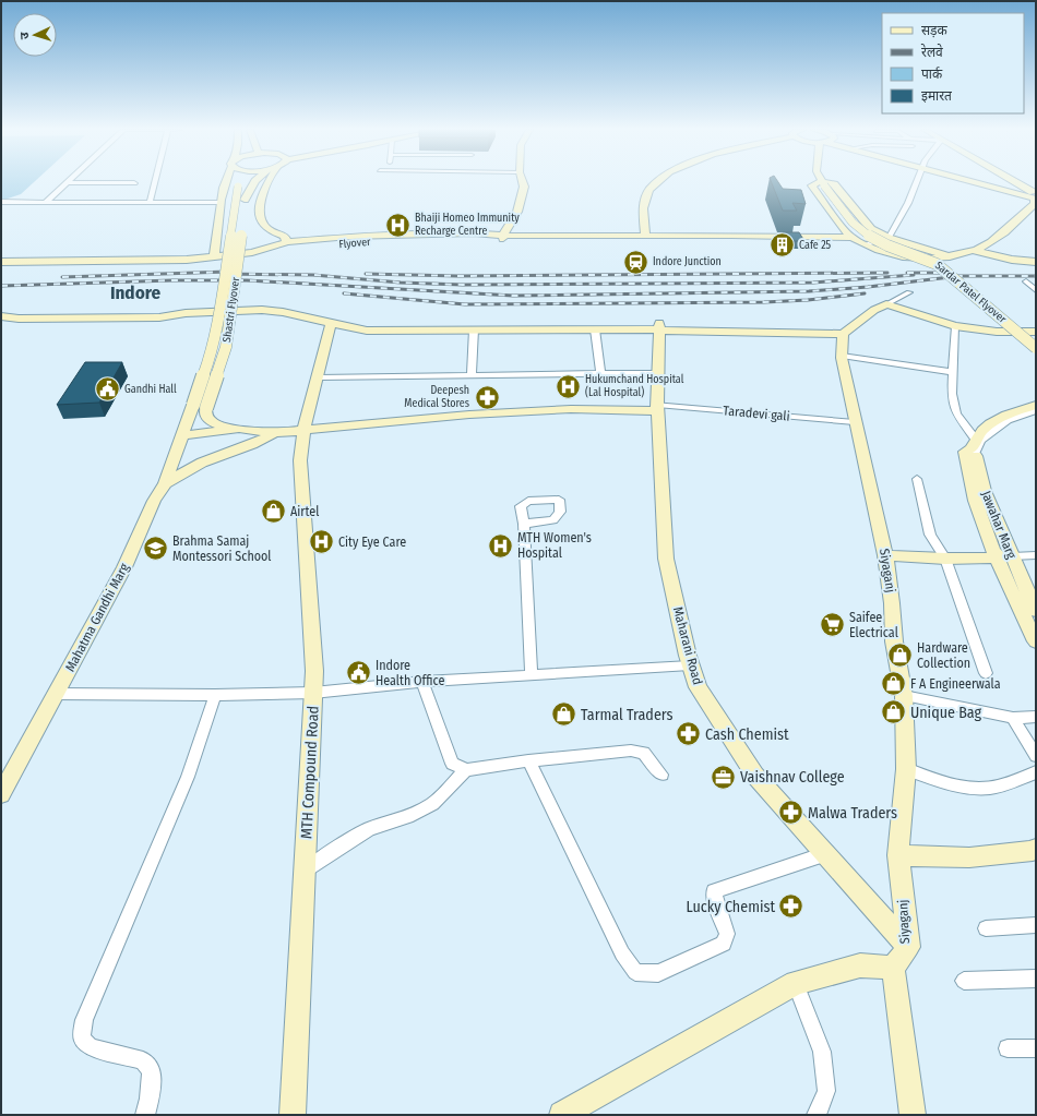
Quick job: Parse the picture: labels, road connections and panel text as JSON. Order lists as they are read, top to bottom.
{
  "streets": {
    "street": [
      "Flyover",
      "Sardar Patel Flyover",
      "Shastri Flyover",
      "Taradevi gali",
      "Jawahar Marg",
      "Siyaganj",
      "Mahatma Gandhi Marg",
      "Maharani Road",
      "MTH Compound Road"
    ]
  },
  "crossings": [
    ["Flyover", "Shastri Flyover"],
    ["Shastri Flyover", "Mahatma Gandhi Marg"],
    ["Taradevi gali", "Siyaganj"],
    ["Taradevi gali", "Maharani Road"],
    ["Siyaganj", "Maharani Road"]
  ],
  "districts": ["Indore"],
  "places": {
    "hospital": [
      "Bhaiji Homeo Immunity Recharge Centre",
      "Hukumchand Hospital (Lal Hospital)",
      "City Eye Care",
      "MTH Women's Hospital"
    ],
    "building": ["Cafe 25"],
    "station": ["Indore Junction"],
    "public building": ["Gandhi Hall", "Indore Health Office"],
    "pharmacy": [
      "Deepesh Medical Stores",
      "Cash Chemist",
      "Malwa Traders",
      "Lucky Chemist"
    ],
    "shop": [
      "Airtel",
      "Hardware Collection",
      "F A Engineerwala",
      "Unique Bag",
      "Tarmal Traders"
    ],
    "school or university": ["Brahma Samaj Montessori School"],
    "supermarket": ["Saifee Electrical"],
    "office": ["Vaishnav College"]
  },
  "legend": [
    "सड़क",
    "रेलवे",
    "पार्क",
    "इमारत"
  ],
  "north": "left"
}
